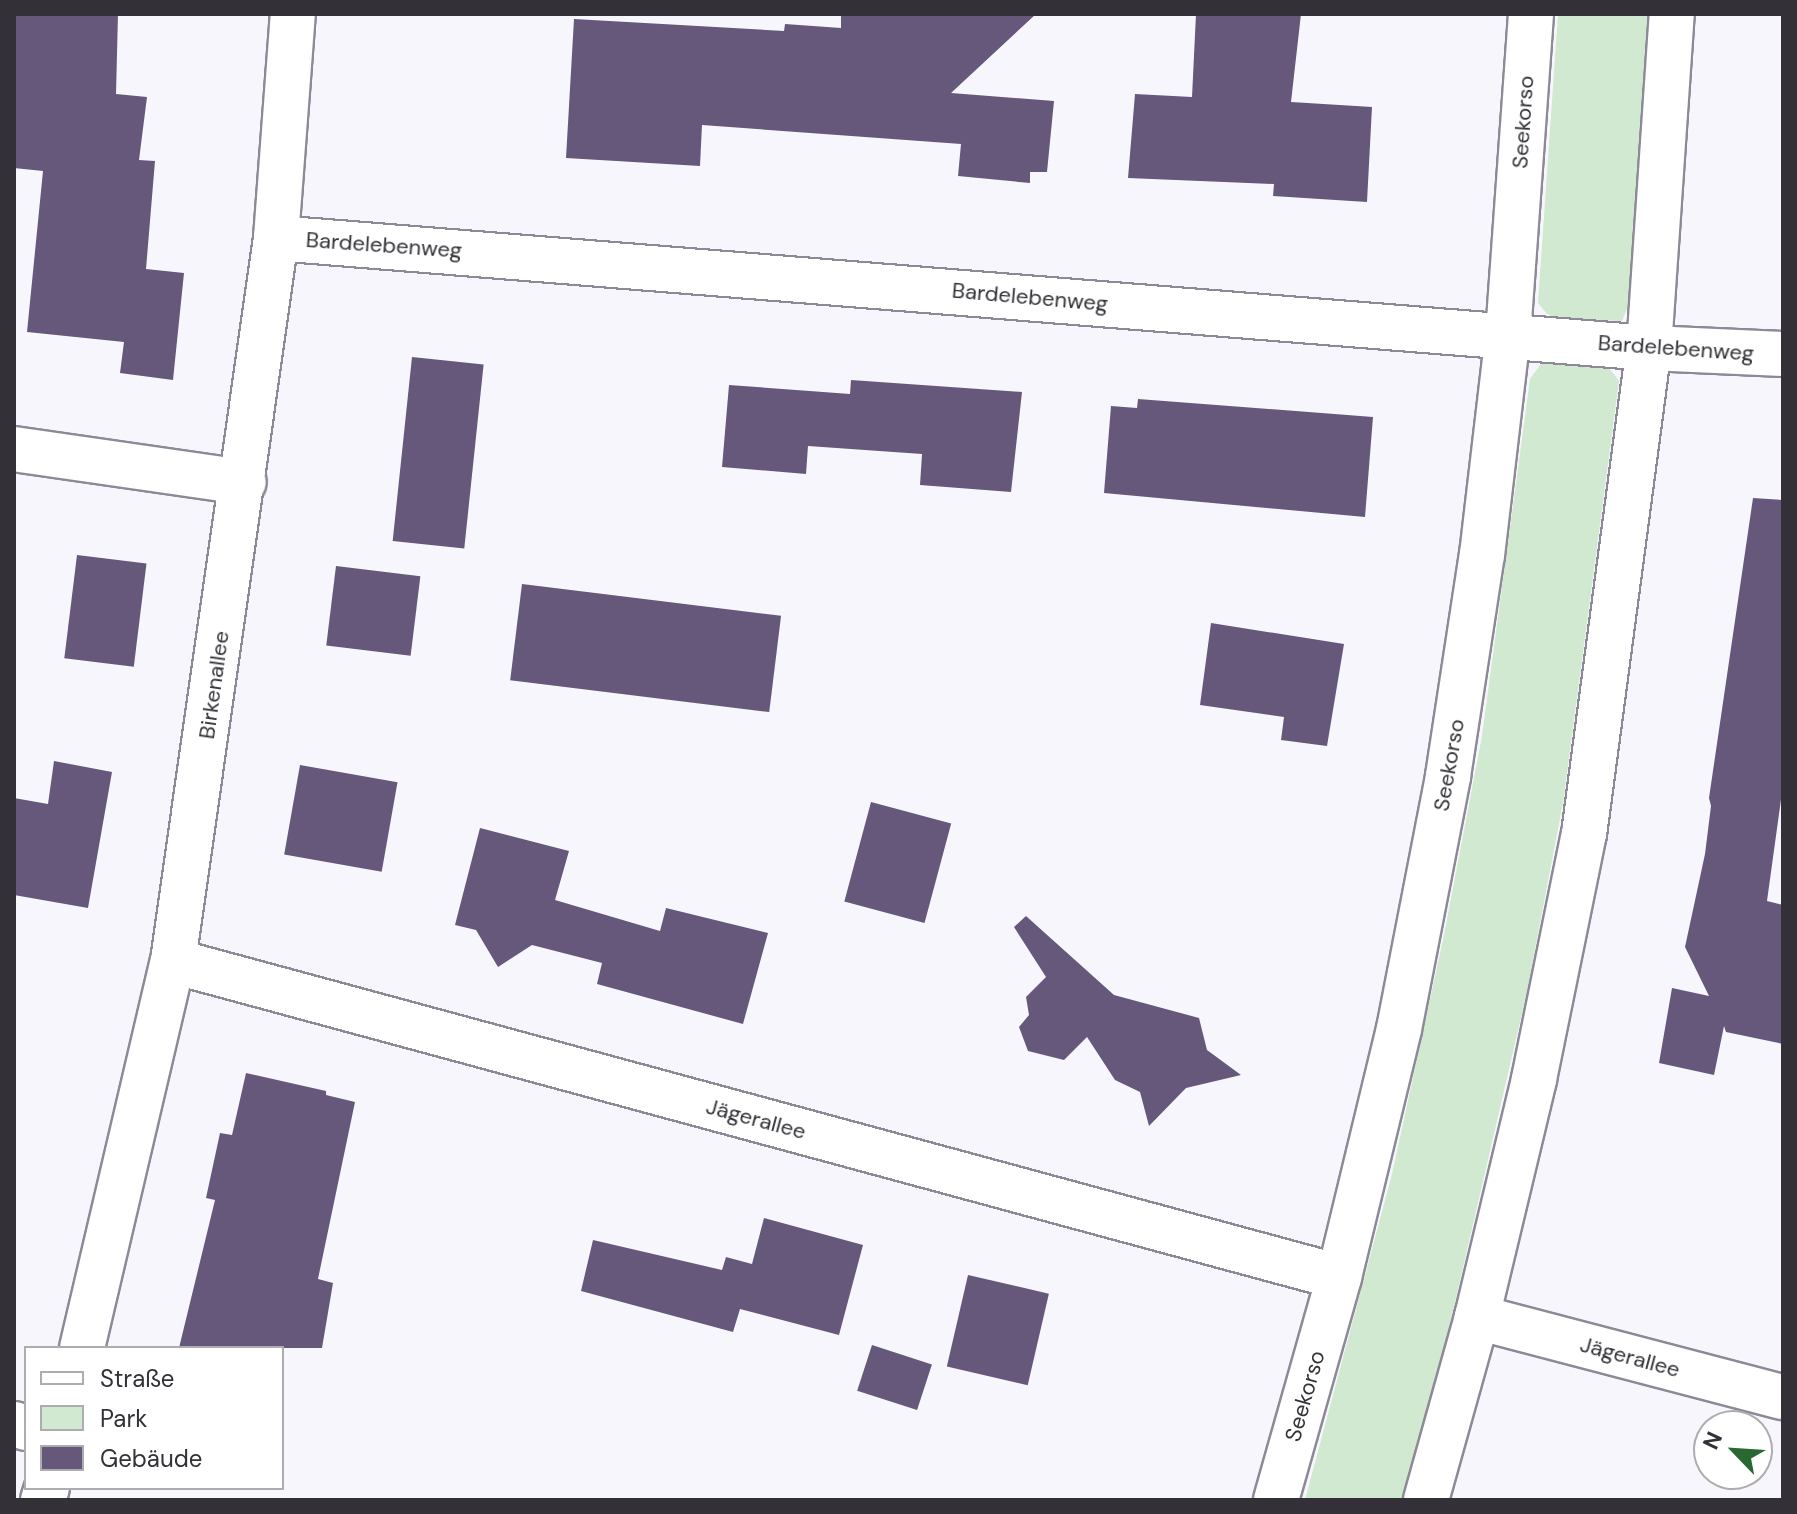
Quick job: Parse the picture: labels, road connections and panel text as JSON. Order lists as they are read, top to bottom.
{
  "streets": {
    "street": [
      "Seekorso",
      "Bardelebenweg",
      "Birkenallee",
      "Jägerallee"
    ]
  },
  "crossings": [
    ["Seekorso", "Bardelebenweg"],
    ["Seekorso", "Jägerallee"],
    ["Bardelebenweg", "Birkenallee"],
    ["Birkenallee", "Jägerallee"]
  ],
  "legend": ["Straße", "Park", "Gebäude"],
  "north": "top left"
}
